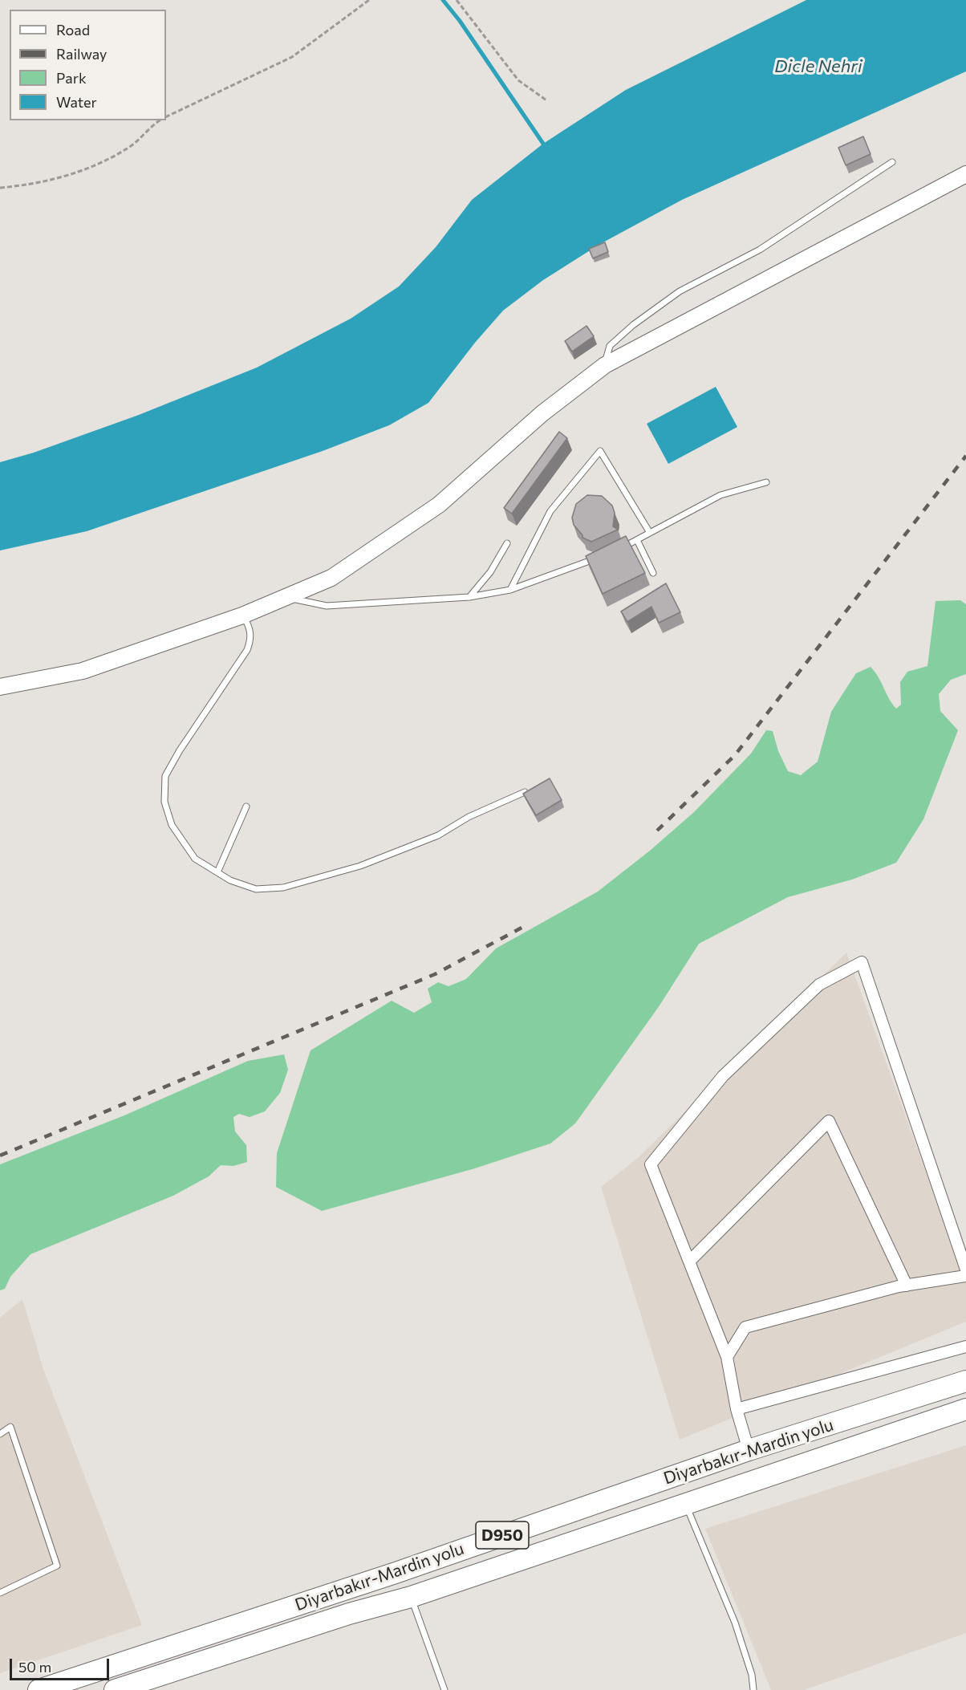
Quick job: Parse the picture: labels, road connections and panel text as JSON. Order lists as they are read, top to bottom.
{
  "streets": {
    "highway": ["Diyarbakır-Mardin yolu", "D950"]
  },
  "water": ["Dicle Nehri"],
  "legend": [
    "Road",
    "Railway",
    "Park",
    "Water"
  ],
  "scale_bar": "50 m"
}
